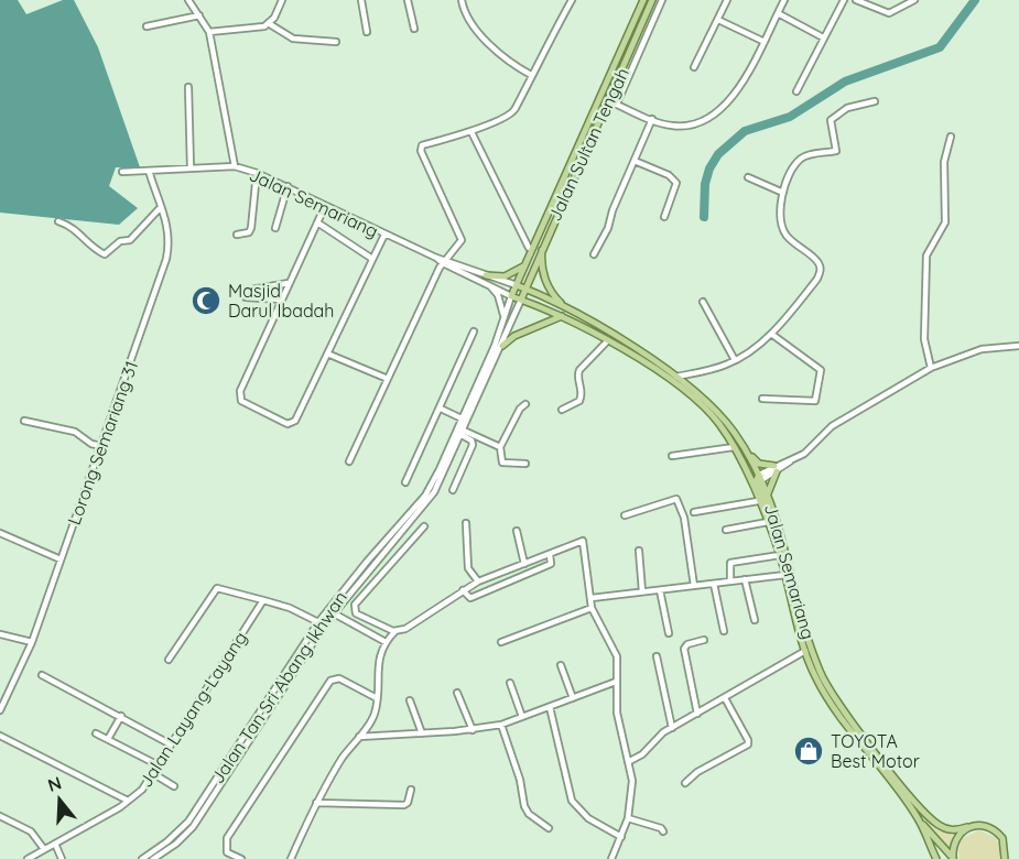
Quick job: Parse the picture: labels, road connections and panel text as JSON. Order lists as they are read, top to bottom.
{
  "streets": {
    "main road": ["Jalan Sultan Tengah", "Jalan Semariang"],
    "street": ["Lorong Semariang 31", "Jalan Tan Sri Abang Ikhwan", "Jalan Layang-Layang"]
  },
  "crossings": [
    ["Jalan Sultan Tengah", "Jalan Semariang"],
    ["Jalan Semariang", "Lorong Semariang 31"]
  ],
  "places": {
    "mosque": ["Masjid Darul Ibadah"],
    "shop": ["TOYOTA Best Motor"]
  },
  "north": "top"
}
